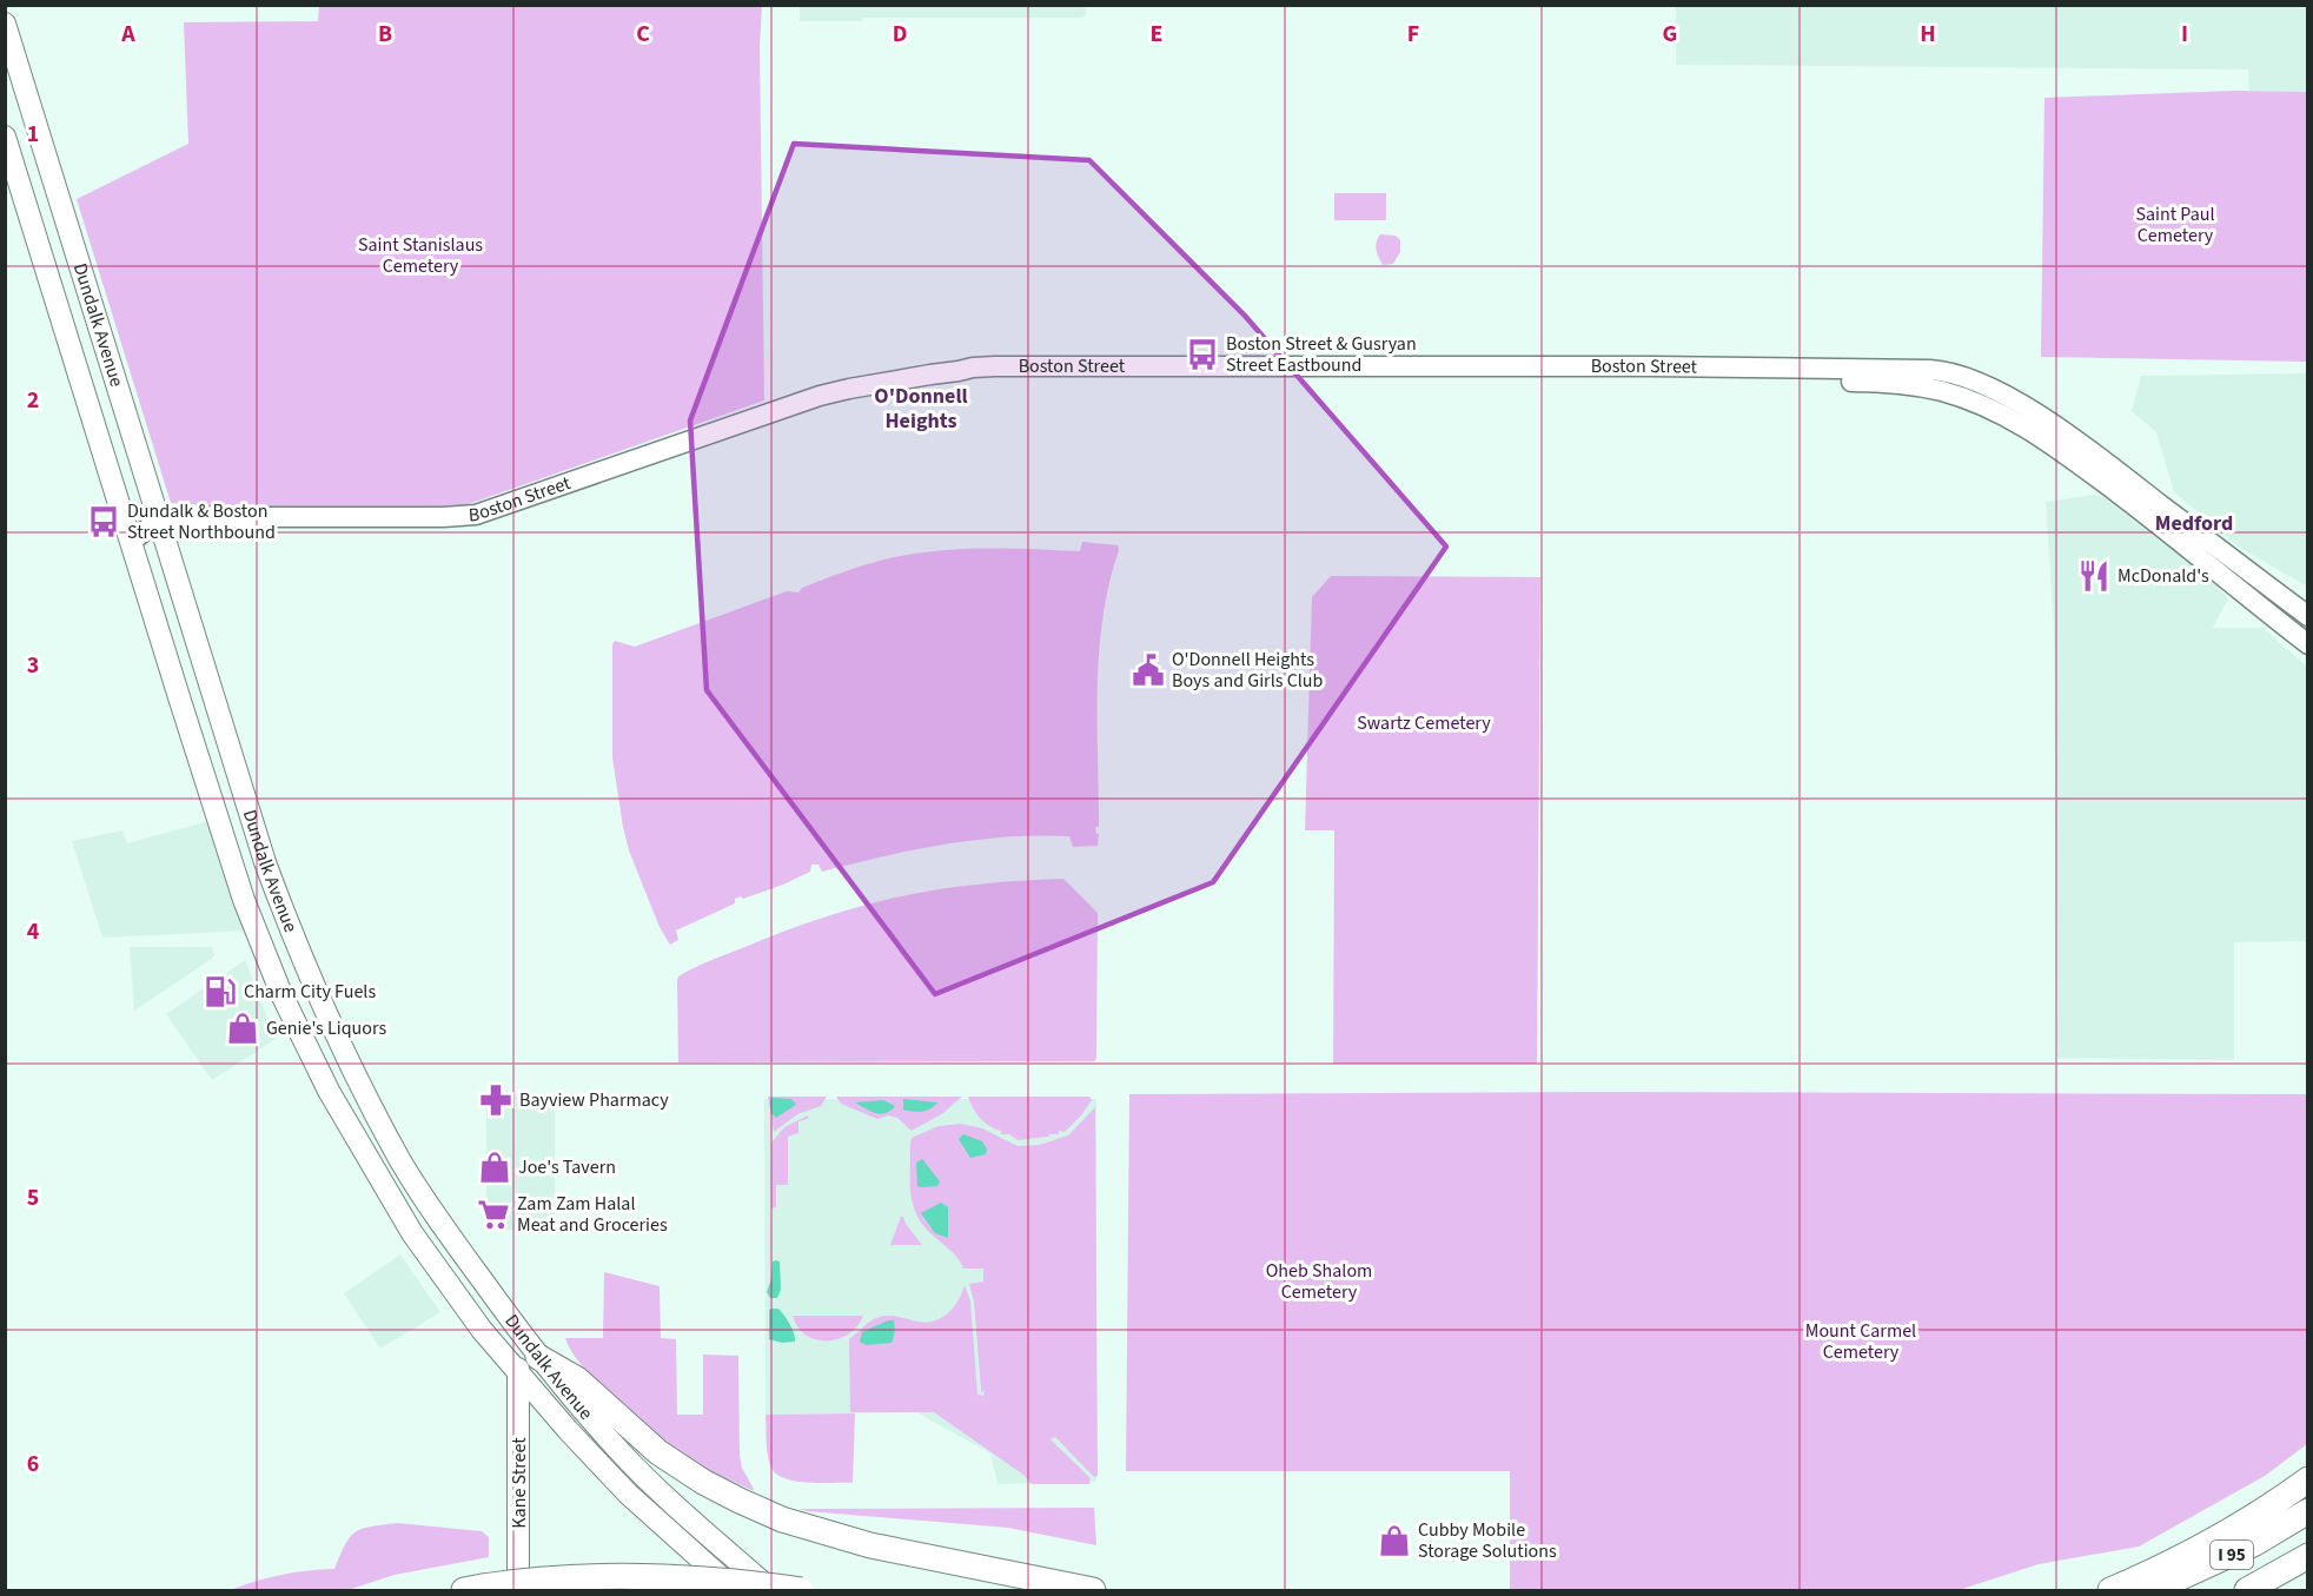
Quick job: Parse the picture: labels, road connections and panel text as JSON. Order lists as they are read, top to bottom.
{
  "streets": {
    "highway": ["I 95"],
    "main road": ["Dundalk Avenue", "Boston Street", "Kane Street"]
  },
  "crossings": [
    ["Dundalk Avenue", "Boston Street"],
    ["Dundalk Avenue", "Kane Street"]
  ],
  "districts": ["O'Donnell Heights", "Medford"],
  "parks": [
    "Saint Paul Cemetery",
    "Saint Stanislaus Cemetery",
    "Swartz Cemetery",
    "Oheb Shalom Cemetery",
    "Mount Carmel Cemetery"
  ],
  "places": {
    "bus stop": ["Boston Street & Gusryan Street Eastbound", "Dundalk & Boston Street Northbound"],
    "restaurant": ["McDonald's"],
    "public building": ["O'Donnell Heights Boys and Girls Club"],
    "fuel station": ["Charm City Fuels"],
    "shop": ["Genie's Liquors", "Joe's Tavern", "Cubby Mobile Storage Solutions"],
    "pharmacy": ["Bayview Pharmacy"],
    "supermarket": ["Zam Zam Halal Meat and Groceries"]
  },
  "grid": {
    "columns": [
      "A",
      "B",
      "C",
      "D",
      "E",
      "F",
      "G",
      "H",
      "I"
    ],
    "rows": [
      "1",
      "2",
      "3",
      "4",
      "5",
      "6"
    ]
  }
}
